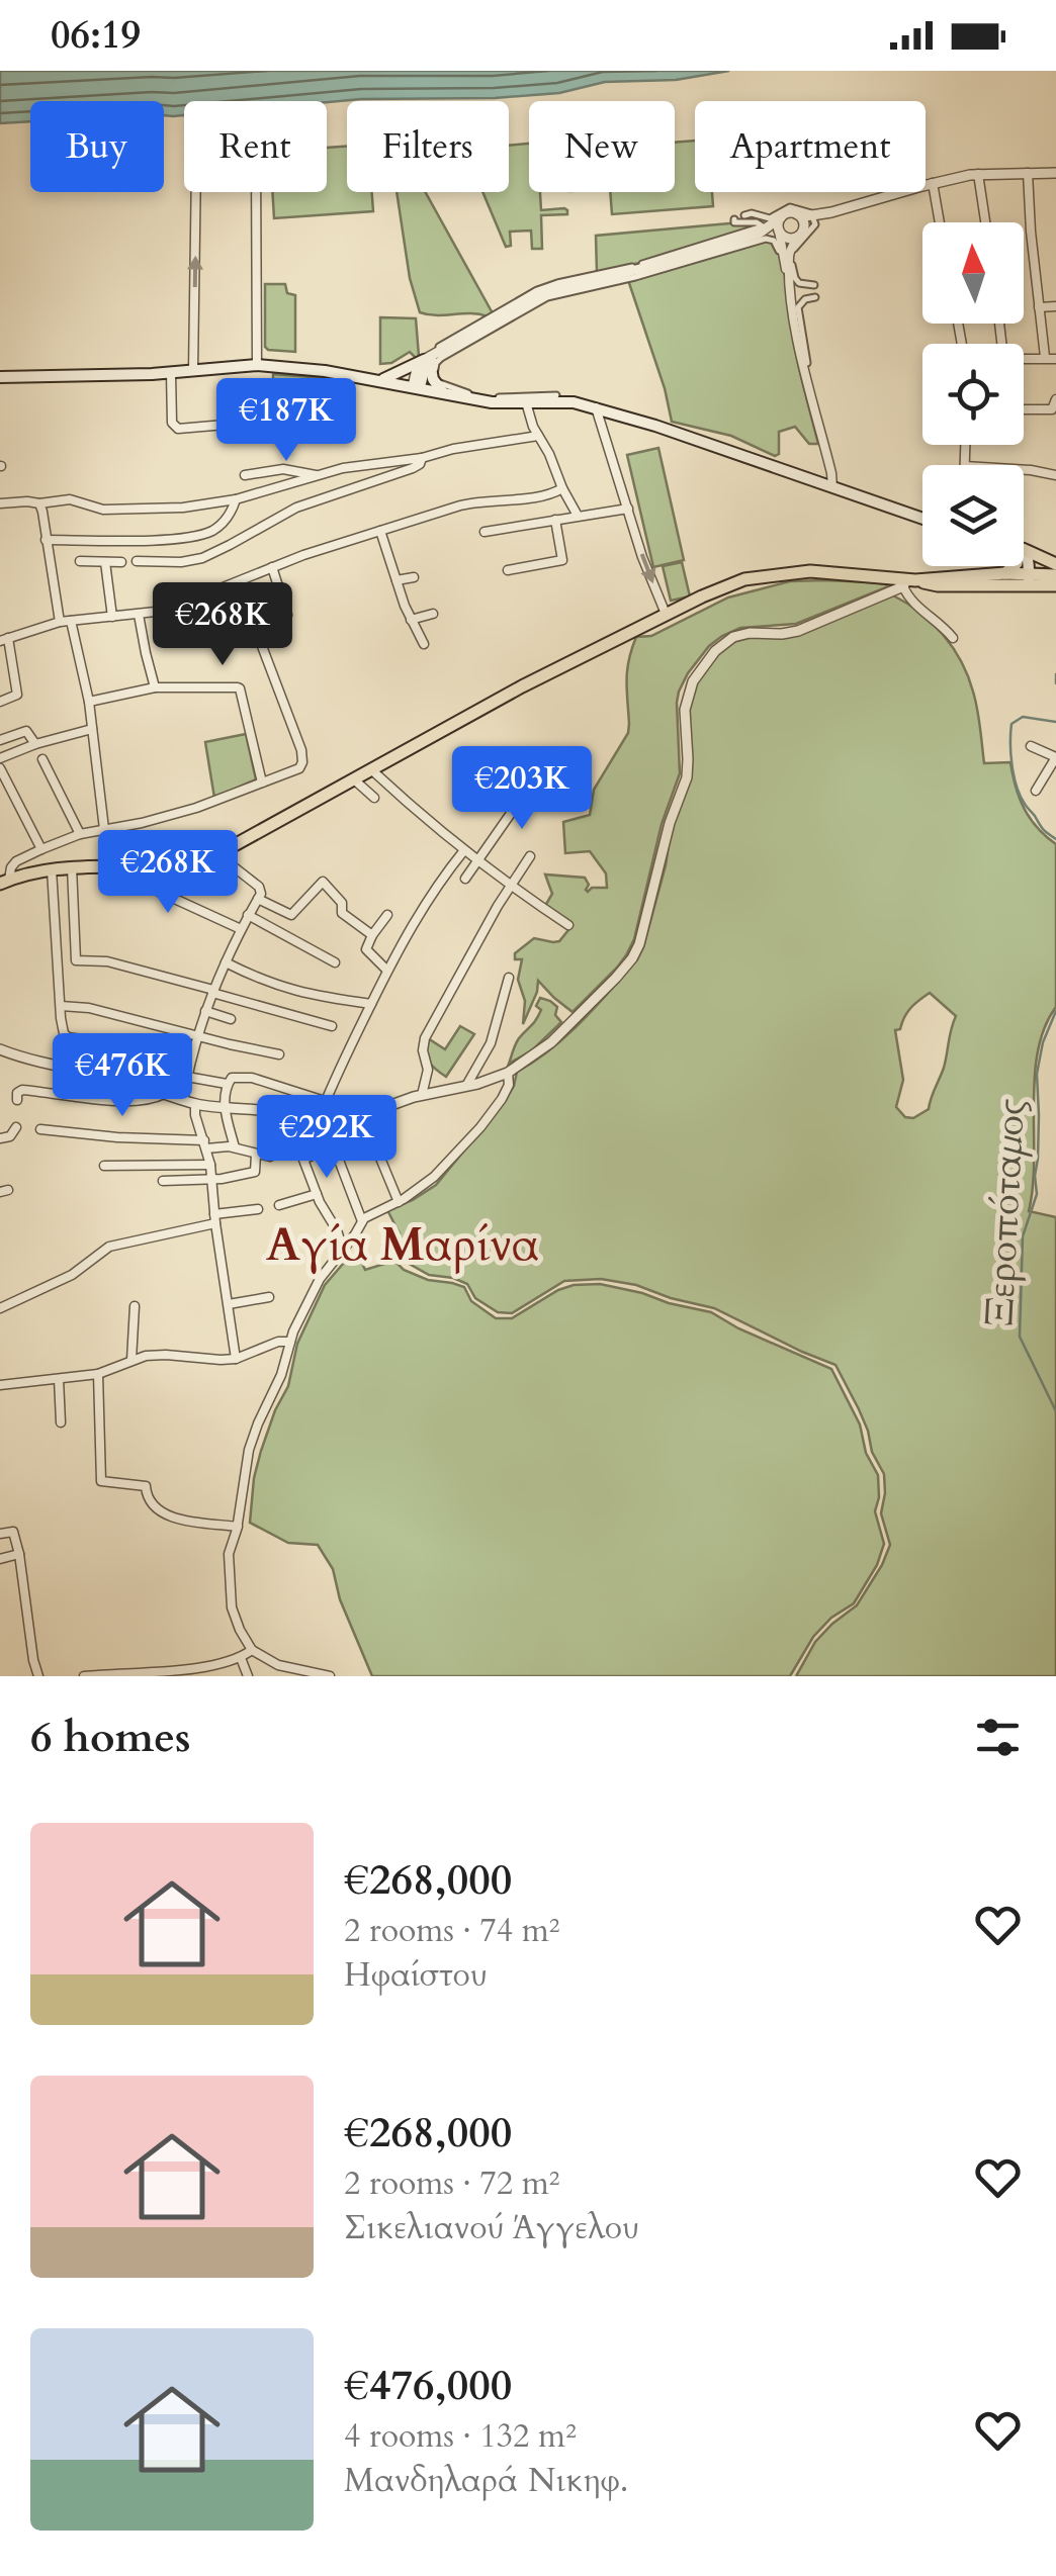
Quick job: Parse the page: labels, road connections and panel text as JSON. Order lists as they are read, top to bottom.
{
  "districts": ["Αγία Μαρίνα"],
  "water": ["Ξεροπόταμος"],
  "north": "top",
  "page": {
    "status": "06:19",
    "chip": [
      "Buy",
      "Rent",
      "Filters",
      "New",
      "Apartment"
    ],
    "price": [
      "€187K",
      "€268K",
      "€203K",
      "€268K",
      "€476K",
      "€292K"
    ],
    "heading": "6 homes",
    "list": [
      {
        "name": "€268,000",
        "note": "2 rooms · 74 m² · Ηφαίστου"
      },
      {
        "name": "€268,000",
        "note": "2 rooms · 72 m² · Σικελιανού Άγγελου"
      },
      {
        "name": "€476,000",
        "note": "4 rooms · 132 m² · Μανδηλαρά Νικηφ."
      }
    ]
  }
}
